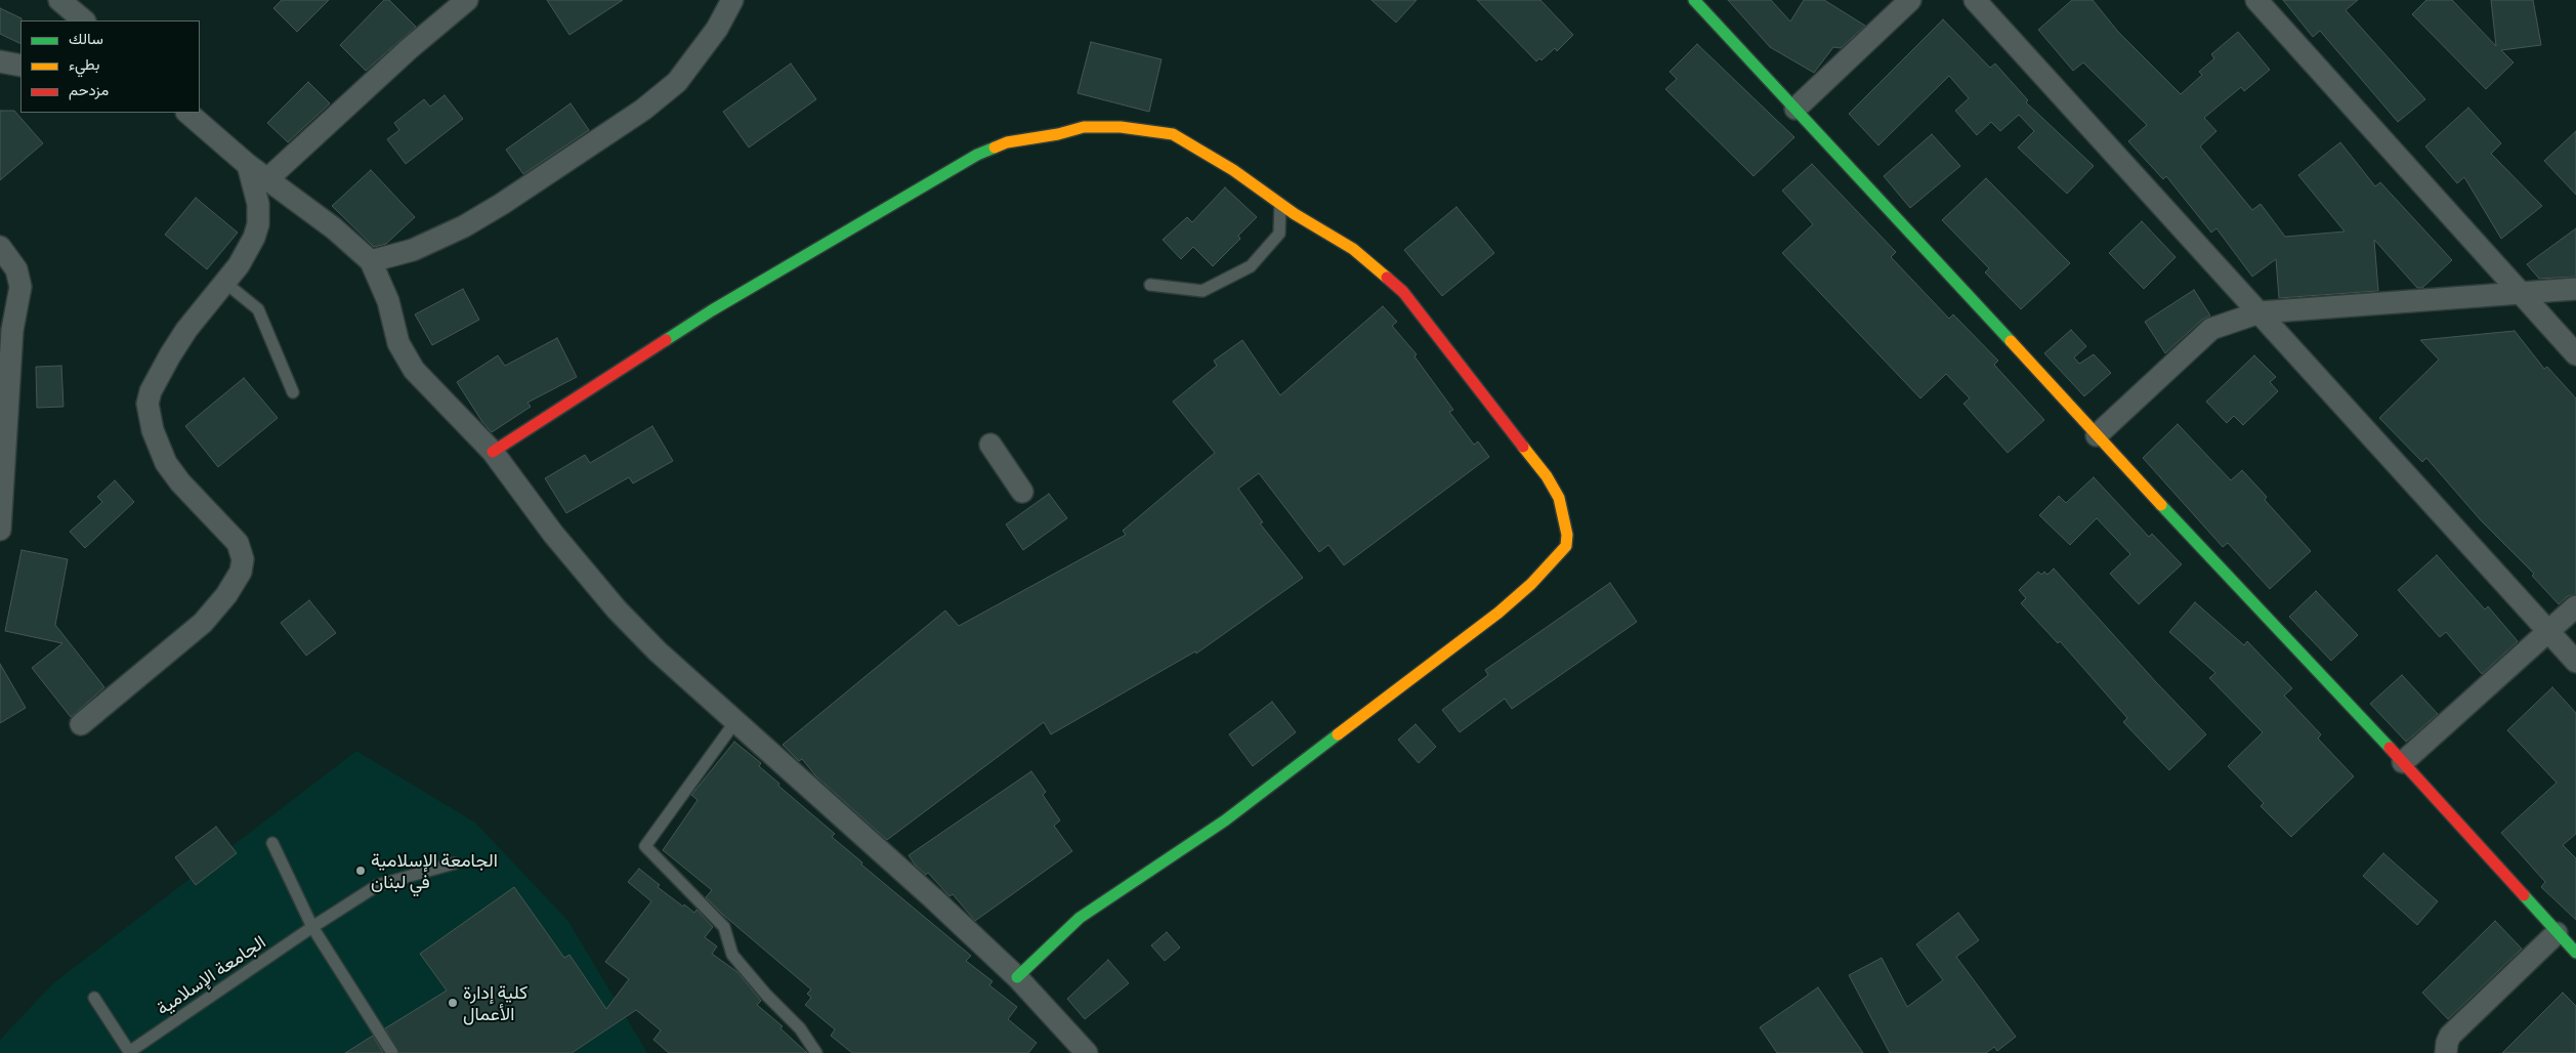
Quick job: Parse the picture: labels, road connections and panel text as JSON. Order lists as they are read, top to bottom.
{
  "streets": {
    "lane": ["الجامعة الإسلامية"]
  },
  "places": ["الجامعة الإسلامية في لبنان", "كلية إدارة الأعمال"],
  "legend": ["سالك", "بطيء", "مزدحم"]
}
